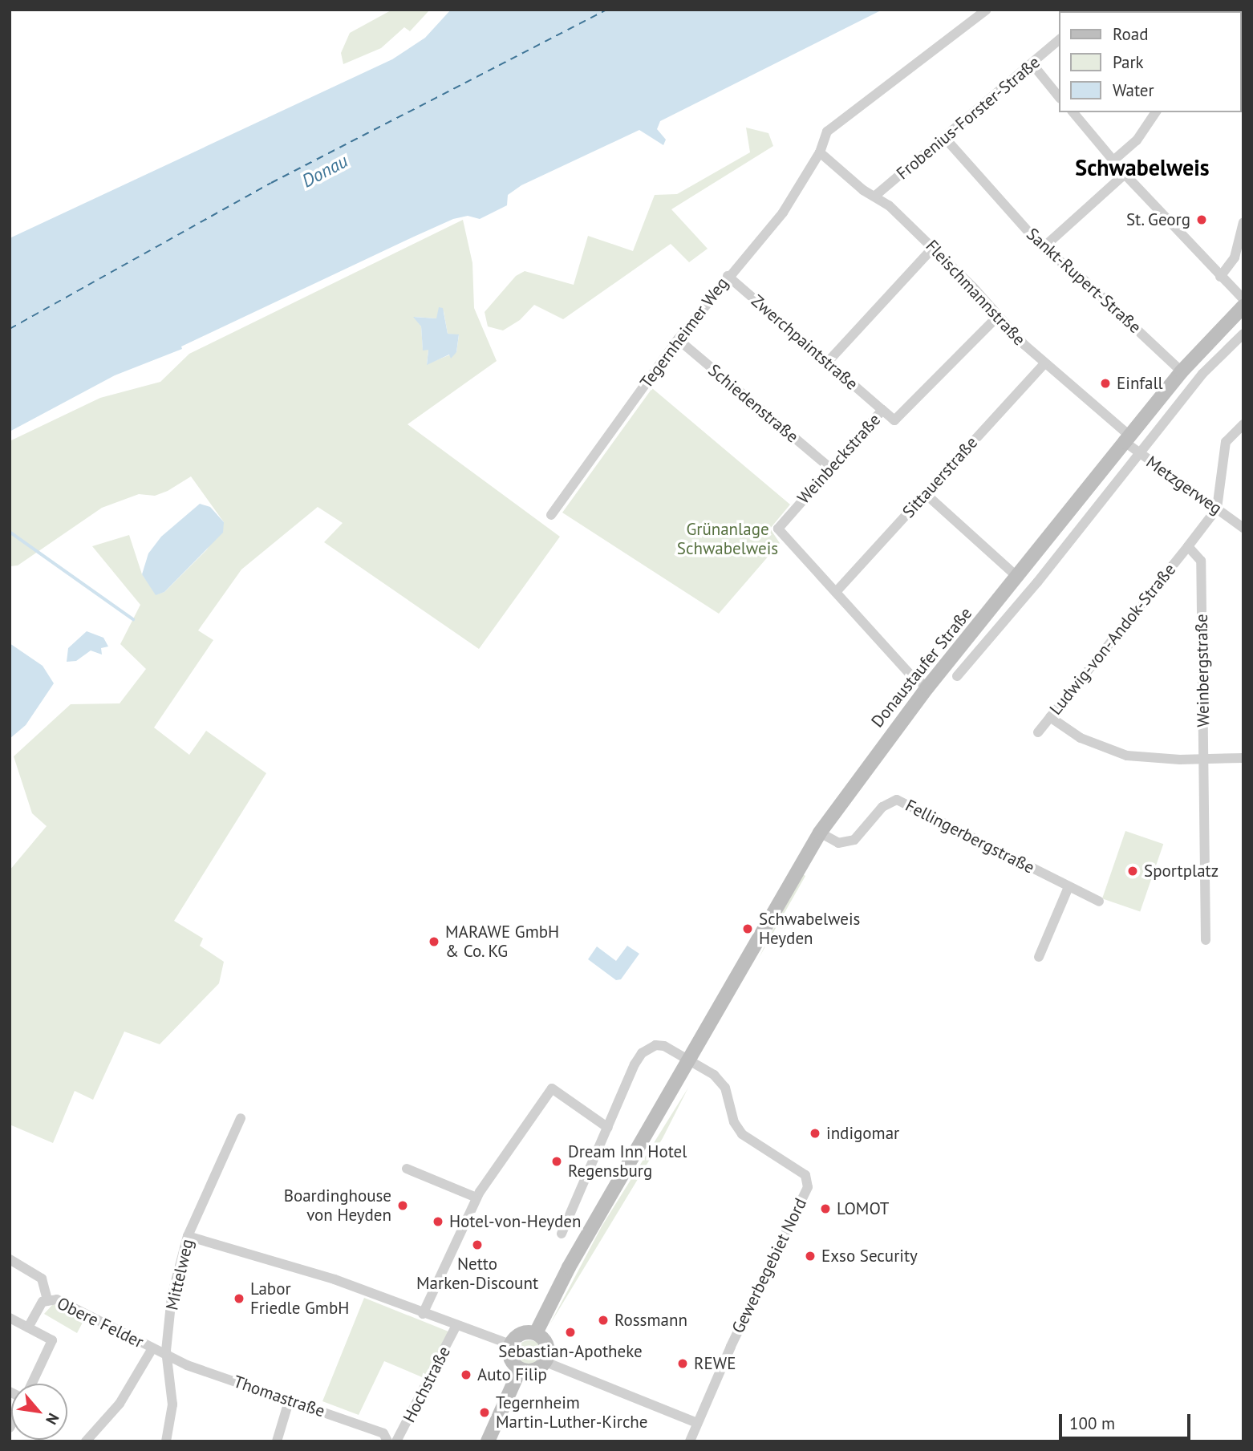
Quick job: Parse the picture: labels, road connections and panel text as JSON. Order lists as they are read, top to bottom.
{
  "streets": {
    "main road": ["Donaustaufer Straße"],
    "street": [
      "Frobenius-Forster-Straße",
      "Sankt-Rupert-Straße",
      "Fleischmannstraße",
      "Tegernheimer Weg",
      "Zwerchpaintstraße",
      "Schiedenstraße",
      "Weinbeckstraße",
      "Sittauerstraße",
      "Metzgerweg",
      "Ludwig-von-Andok-Straße",
      "Weinbergstraße",
      "Fellingerbergstraße",
      "Gewerbegebiet Nord",
      "Mittelweg",
      "Obere Felder",
      "Hochstraße",
      "Thomastraße"
    ]
  },
  "crossings": [
    ["Frobenius-Forster-Straße", "Sankt-Rupert-Straße"],
    ["Frobenius-Forster-Straße", "Fleischmannstraße"],
    ["Sankt-Rupert-Straße", "Donaustaufer Straße"],
    ["Fleischmannstraße", "Tegernheimer Weg"],
    ["Fleischmannstraße", "Weinbeckstraße"],
    ["Fleischmannstraße", "Sittauerstraße"],
    ["Fleischmannstraße", "Metzgerweg"],
    ["Fleischmannstraße", "Donaustaufer Straße"],
    ["Tegernheimer Weg", "Zwerchpaintstraße"],
    ["Tegernheimer Weg", "Schiedenstraße"],
    ["Zwerchpaintstraße", "Weinbeckstraße"],
    ["Schiedenstraße", "Weinbeckstraße"],
    ["Weinbeckstraße", "Sittauerstraße"],
    ["Metzgerweg", "Donaustaufer Straße"],
    ["Ludwig-von-Andok-Straße", "Weinbergstraße"],
    ["Donaustaufer Straße", "Fellingerbergstraße"],
    ["Donaustaufer Straße", "Gewerbegebiet Nord"],
    ["Mittelweg", "Obere Felder"],
    ["Mittelweg", "Thomastraße"],
    ["Obere Felder", "Thomastraße"]
  ],
  "districts": ["Schwabelweis"],
  "water": ["Donau"],
  "parks": ["Grünanlage Schwabelweis"],
  "places": [
    "St. Georg",
    "Einfall",
    "Sportplatz",
    "Schwabelweis Heyden",
    "MARAWE GmbH & Co. KG",
    "indigomar",
    "Dream Inn Hotel Regensburg",
    "Boardinghouse von Heyden",
    "LOMOT",
    "Hotel-von-Heyden",
    "Netto Marken-Discount",
    "Exso Security",
    "Labor Friedle GmbH",
    "Rossmann",
    "Sebastian-Apotheke",
    "REWE",
    "Auto Filip",
    "Tegernheim Martin-Luther-Kirche"
  ],
  "legend": ["Road", "Park", "Water"],
  "scale_bar": "100 m",
  "north": "bottom right"
}
